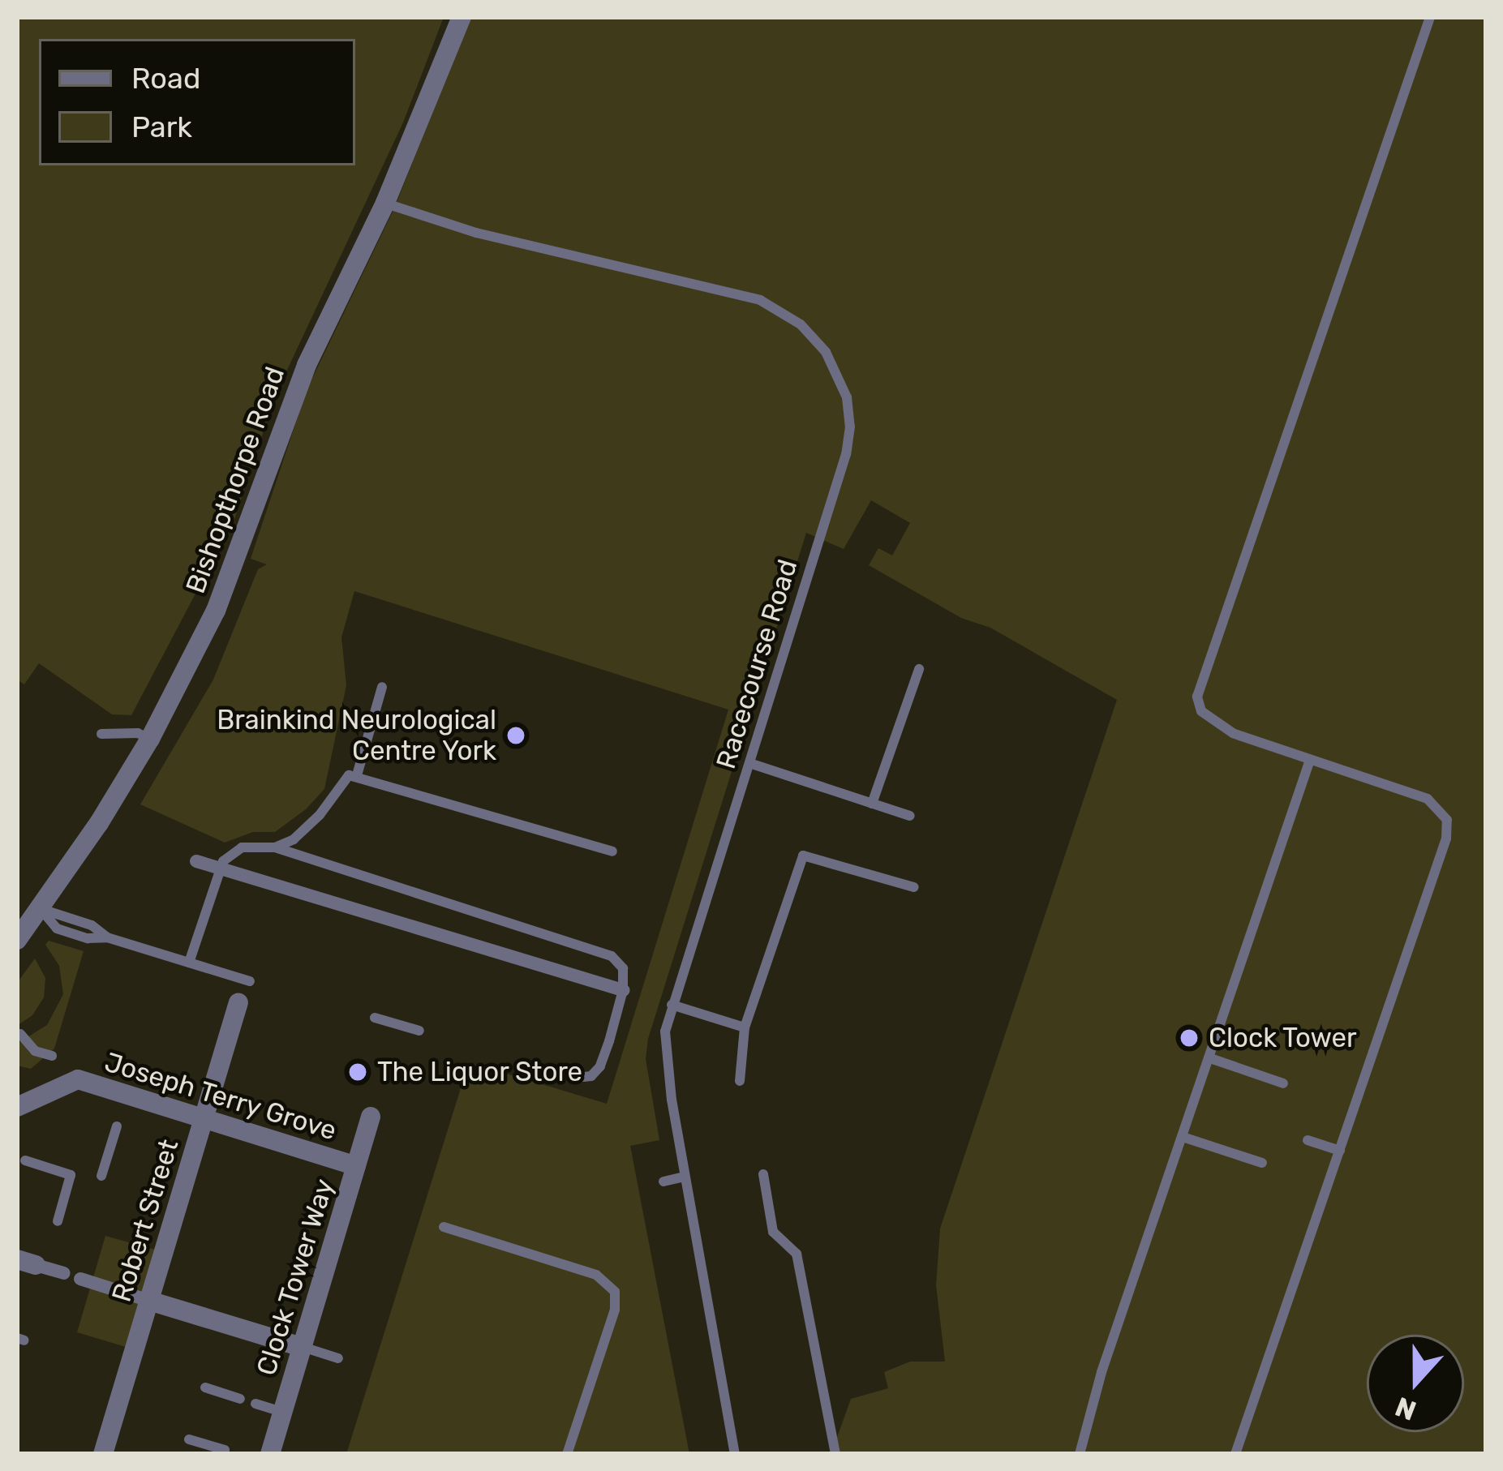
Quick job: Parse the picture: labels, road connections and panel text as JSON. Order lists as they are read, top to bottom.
{
  "streets": {
    "street": [
      "Bishopthorpe Road",
      "Joseph Terry Grove",
      "Robert Street",
      "Clock Tower Way"
    ],
    "lane": ["Racecourse Road"]
  },
  "crossings": [
    ["Bishopthorpe Road", "Racecourse Road"],
    ["Joseph Terry Grove", "Robert Street"],
    ["Joseph Terry Grove", "Clock Tower Way"]
  ],
  "places": ["Brainkind Neurological Centre York", "Clock Tower", "The Liquor Store"],
  "legend": ["Road", "Park"],
  "north": "bottom"
}
